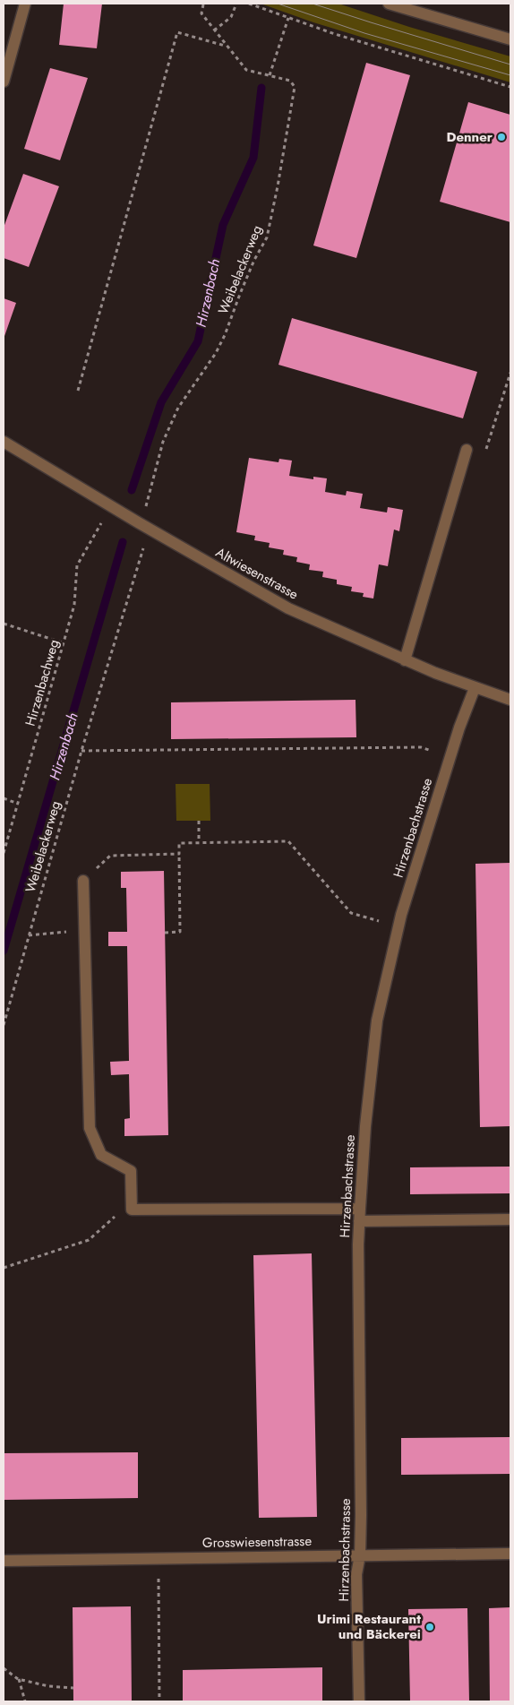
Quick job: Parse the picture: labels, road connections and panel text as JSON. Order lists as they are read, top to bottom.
{
  "streets": {
    "street": ["Altwiesenstrasse", "Hirzenbachstrasse", "Grosswiesenstrasse"],
    "path": ["Weibelackerweg", "Hirzenbachweg"]
  },
  "crossings": [
    ["Weibelackerweg", "Altwiesenstrasse"],
    ["Altwiesenstrasse", "Hirzenbachstrasse"],
    ["Hirzenbachstrasse", "Grosswiesenstrasse"]
  ],
  "water": ["Hirzenbach"],
  "places": ["Denner", "Urimi Restaurant und Bäckerei"]
}
